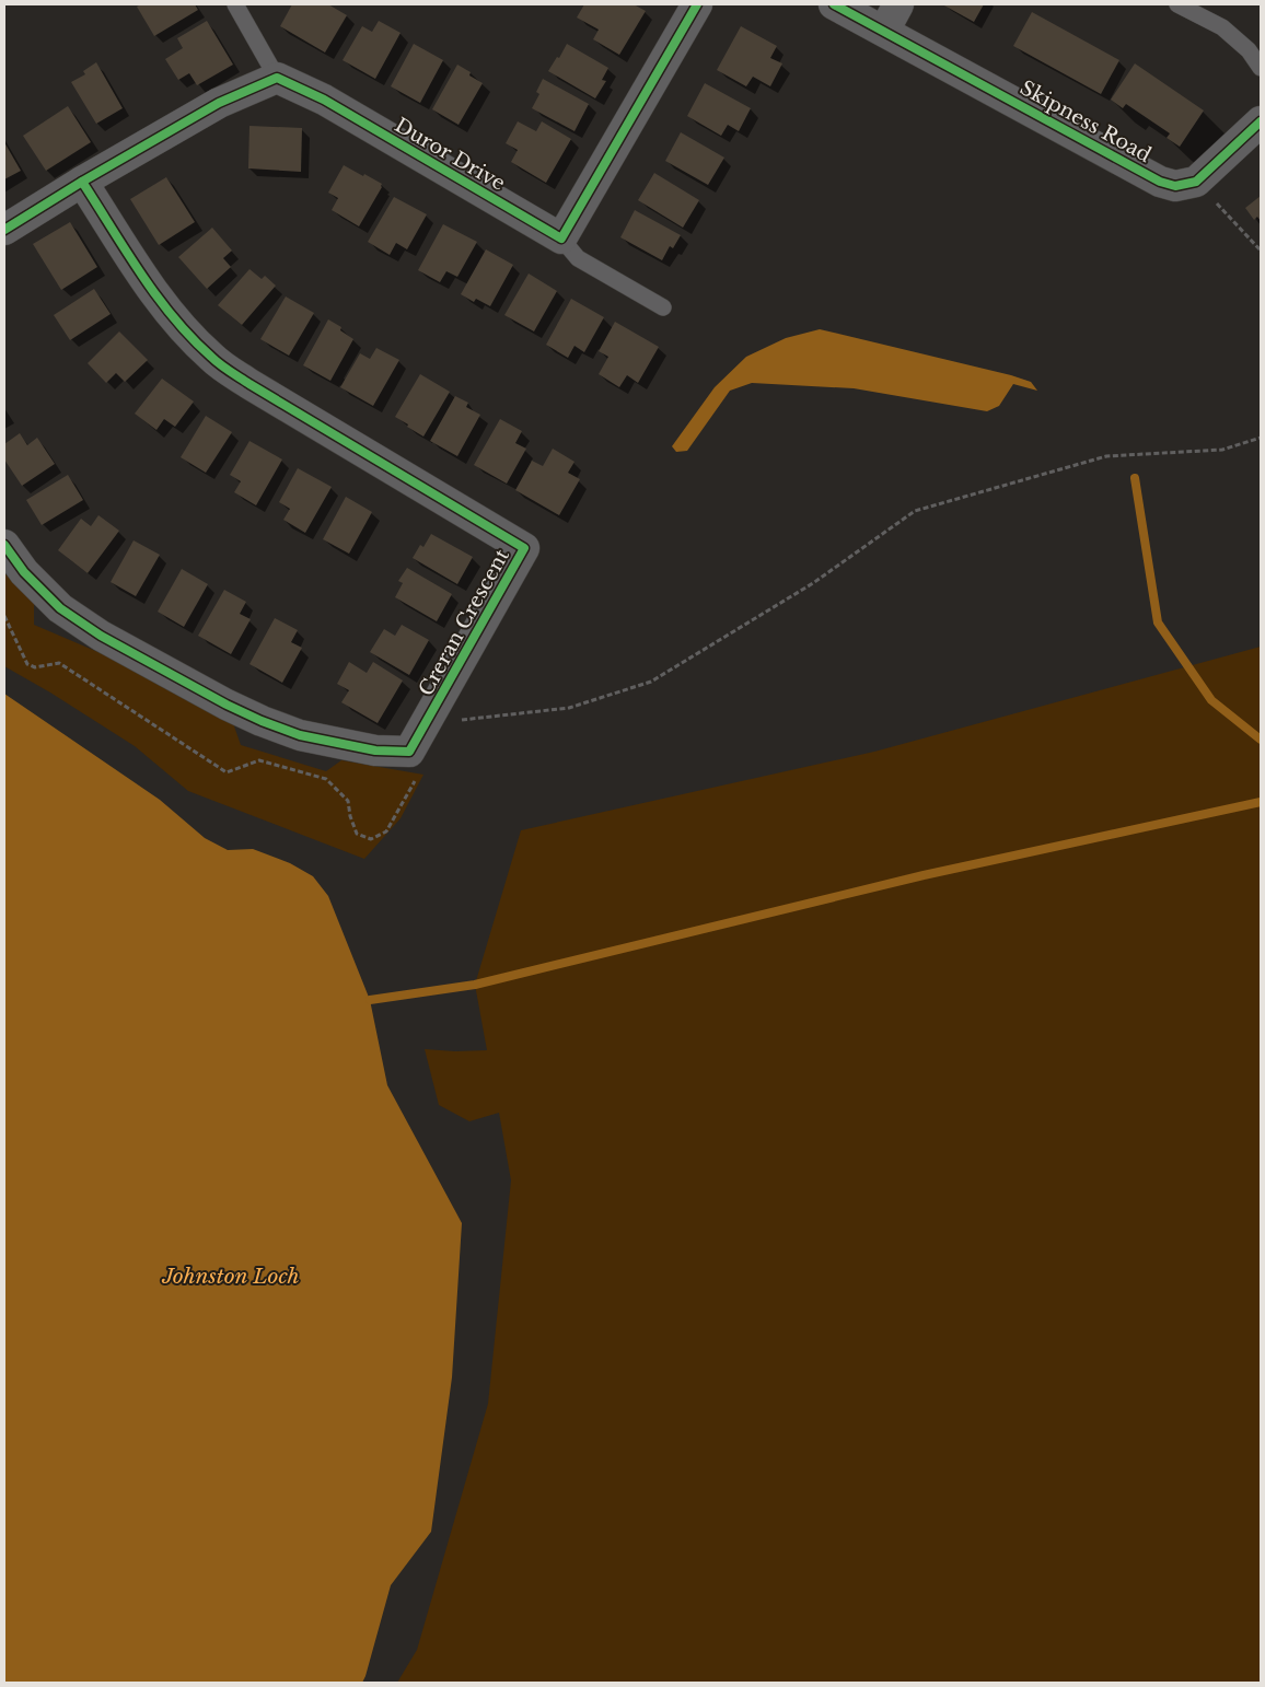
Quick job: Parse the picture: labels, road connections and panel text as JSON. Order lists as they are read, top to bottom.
{
  "streets": {
    "street": ["Skipness Road", "Duror Drive", "Creran Crescent"]
  },
  "water": ["Johnston Loch"]
}
